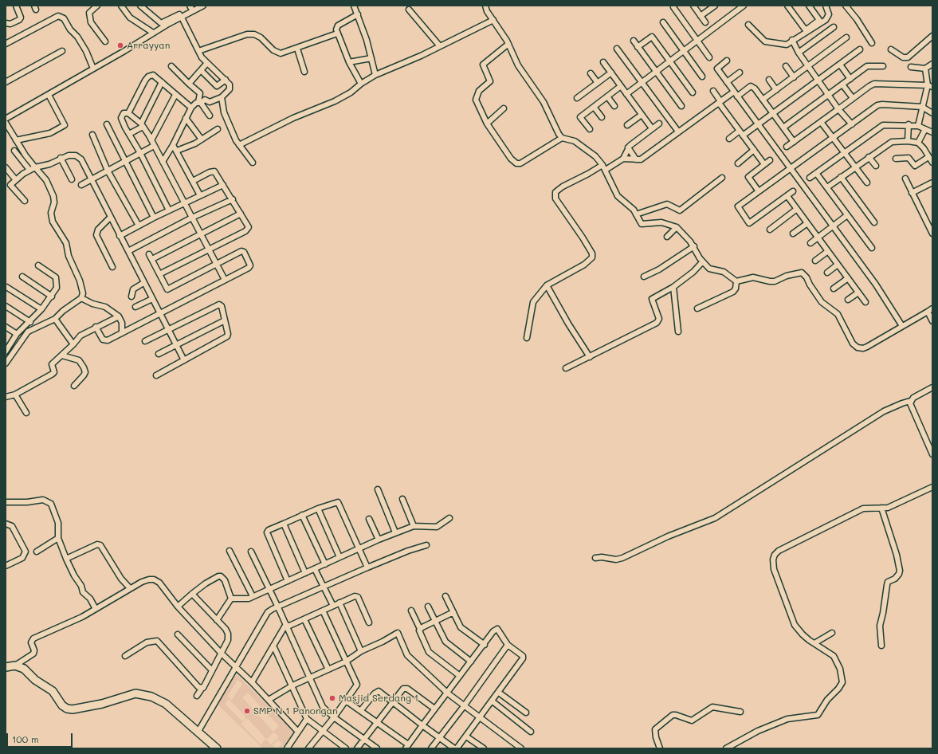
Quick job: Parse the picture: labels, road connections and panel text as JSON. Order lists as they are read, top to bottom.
{
  "places": ["Arrayyan", "Masjid Serdang 1", "SMP N 1 Panongan"],
  "scale_bar": "100 m"
}
